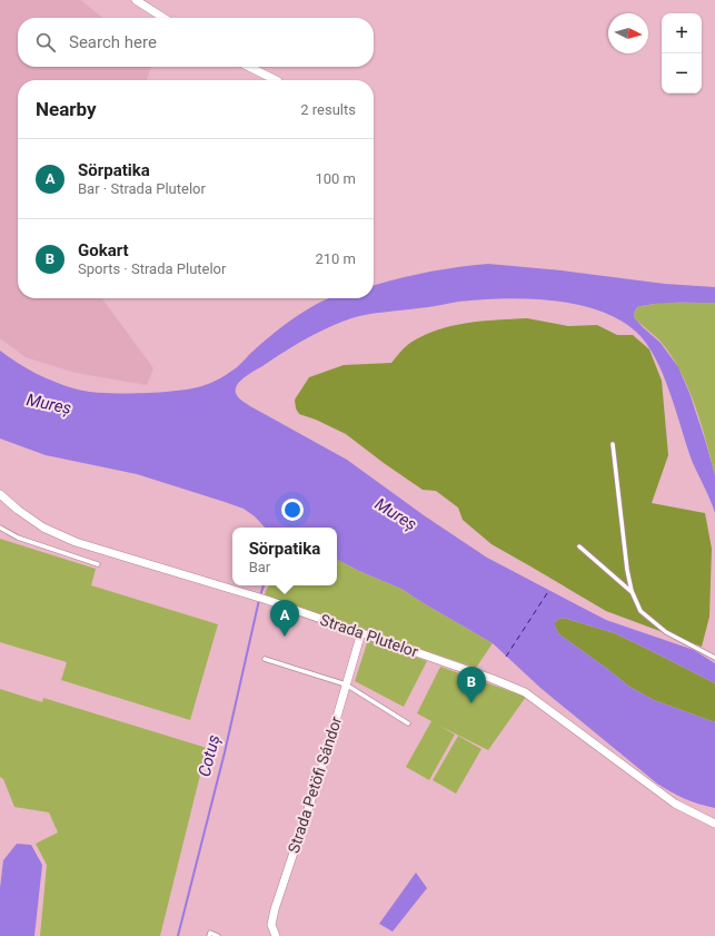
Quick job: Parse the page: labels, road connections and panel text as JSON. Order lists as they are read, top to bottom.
{
  "streets": {
    "street": ["Strada Plutelor", "Strada Petöfi Sándor"]
  },
  "crossings": [
    ["Strada Plutelor", "Strada Petöfi Sándor"]
  ],
  "water": ["Mureș", "Cotuș"],
  "north": "right",
  "page": {
    "map_buttons": ["+", "−"],
    "search": "Search here",
    "heading": ["Nearby", "2 results"],
    "list": [
      {
        "mark": "A",
        "name": "Sörpatika",
        "note": "Bar · Strada Plutelor",
        "value": "100 m"
      },
      {
        "mark": "B",
        "name": "Gokart",
        "note": "Sports · Strada Plutelor",
        "value": "210 m"
      }
    ],
    "popup": ["Sörpatika", "Bar"],
    "pins": ["A", "B"]
  }
}
